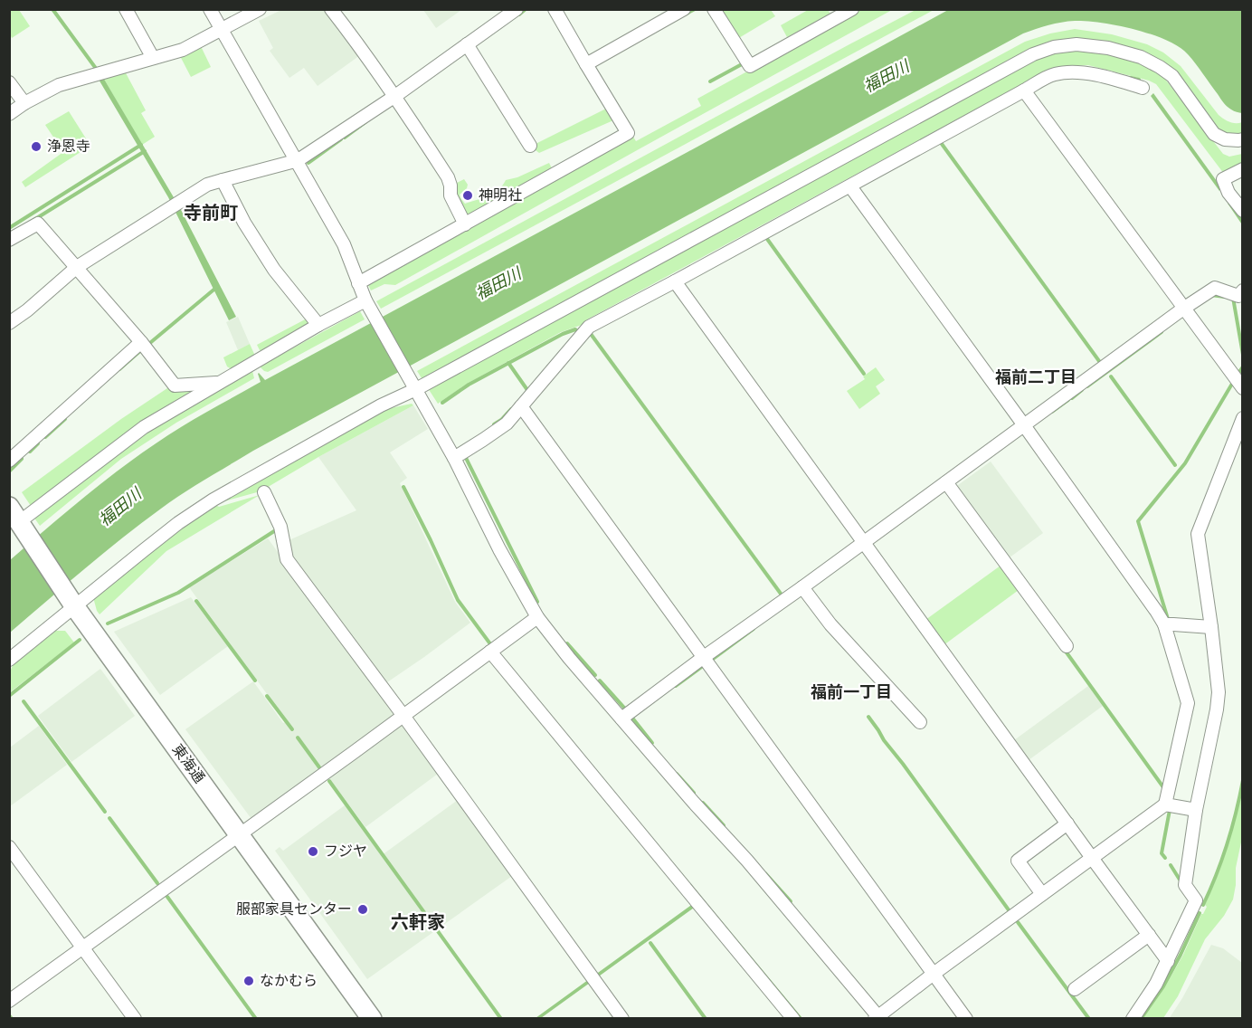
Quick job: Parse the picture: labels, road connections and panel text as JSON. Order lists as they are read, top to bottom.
{
  "streets": {
    "main road": ["東海通"]
  },
  "districts": [
    "寺前町",
    "福前二丁目",
    "福前一丁目",
    "六軒家"
  ],
  "water": ["福田川"],
  "places": [
    "浄恩寺",
    "神明社",
    "フジヤ",
    "服部家具センター",
    "なかむら"
  ]
}
